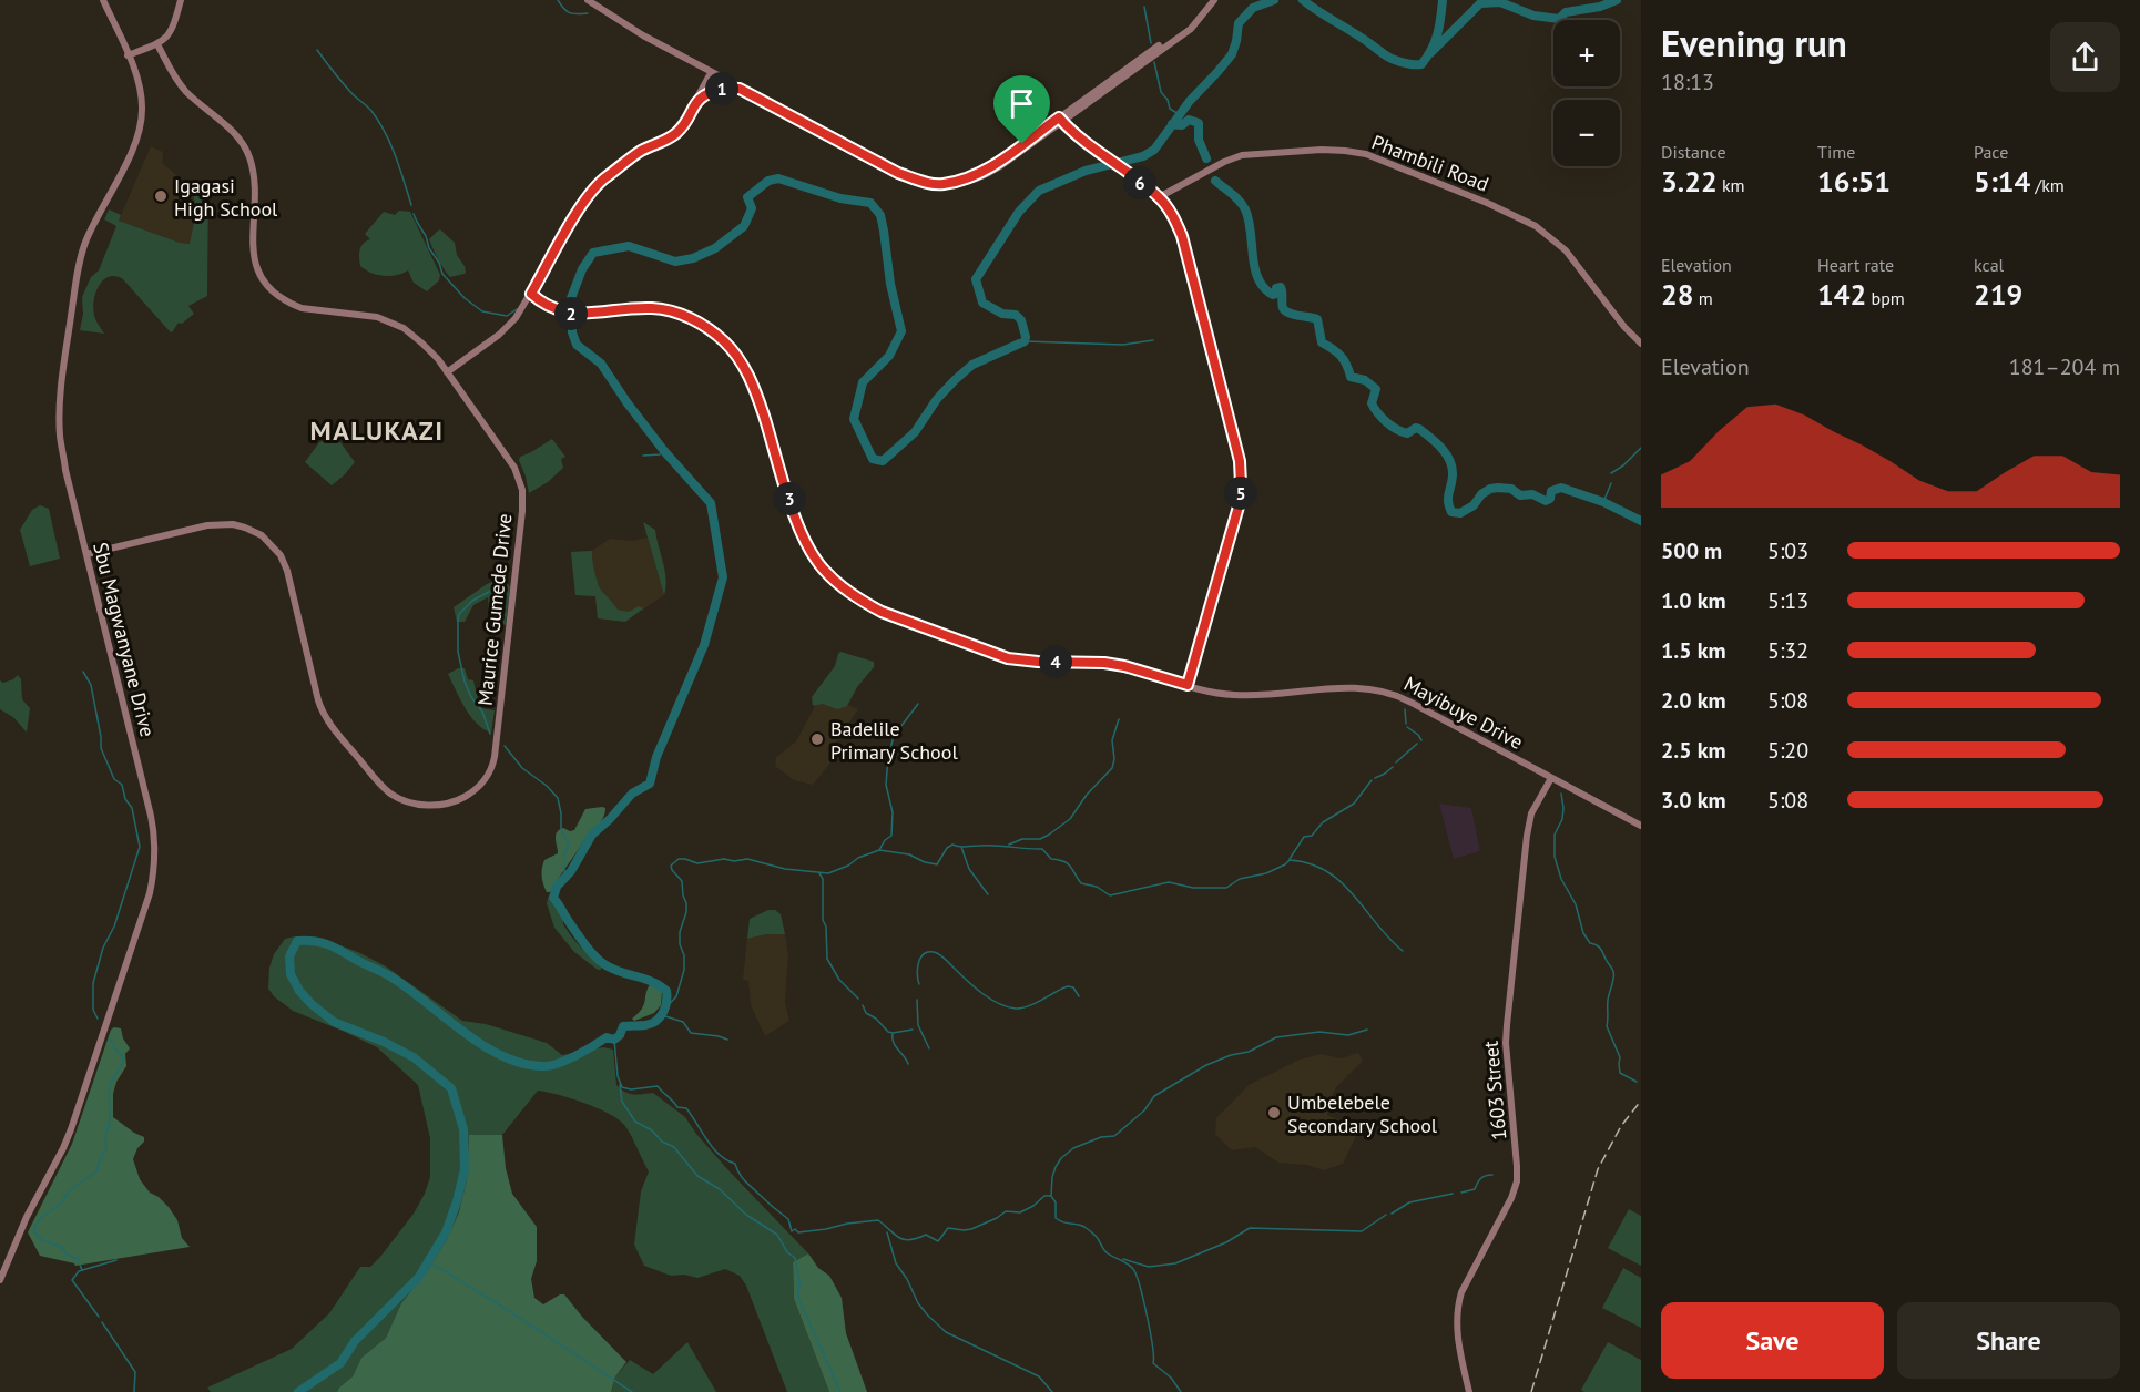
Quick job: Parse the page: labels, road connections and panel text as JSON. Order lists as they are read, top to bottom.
{
  "streets": {
    "street": [
      "Phambili Road",
      "Maurice Gumede Drive",
      "Sbu Magwanyane Drive",
      "Mayibuye Drive",
      "1603 Street"
    ]
  },
  "crossings": [
    ["Maurice Gumede Drive", "Sbu Magwanyane Drive"],
    ["Mayibuye Drive", "1603 Street"]
  ],
  "districts": ["MALUKAZI"],
  "places": ["Igagasi High School", "Badelile Primary School", "Umbelebele Secondary School"],
  "page": {
    "heading": ["Evening run", "18:13"],
    "map_buttons": ["+", "−"],
    "pins": [
      "1",
      "6",
      "2",
      "5",
      "3",
      "4"
    ],
    "stats": [
      ["Distance", "3.22 km"],
      ["Time", "16:51"],
      ["Pace", "5:14 /km"],
      ["Elevation", "28 m"],
      ["Heart rate", "142 bpm"],
      ["kcal", "219"]
    ],
    "chart": ["Elevation", "181–204 m"],
    "list": [
      {
        "name": "500 m",
        "note": "5:03"
      },
      {
        "name": "1.0 km",
        "note": "5:13"
      },
      {
        "name": "1.5 km",
        "note": "5:32"
      },
      {
        "name": "2.0 km",
        "note": "5:08"
      },
      {
        "name": "2.5 km",
        "note": "5:20"
      },
      {
        "name": "3.0 km",
        "note": "5:08"
      }
    ],
    "buttons": ["Save", "Share"]
  }
}
